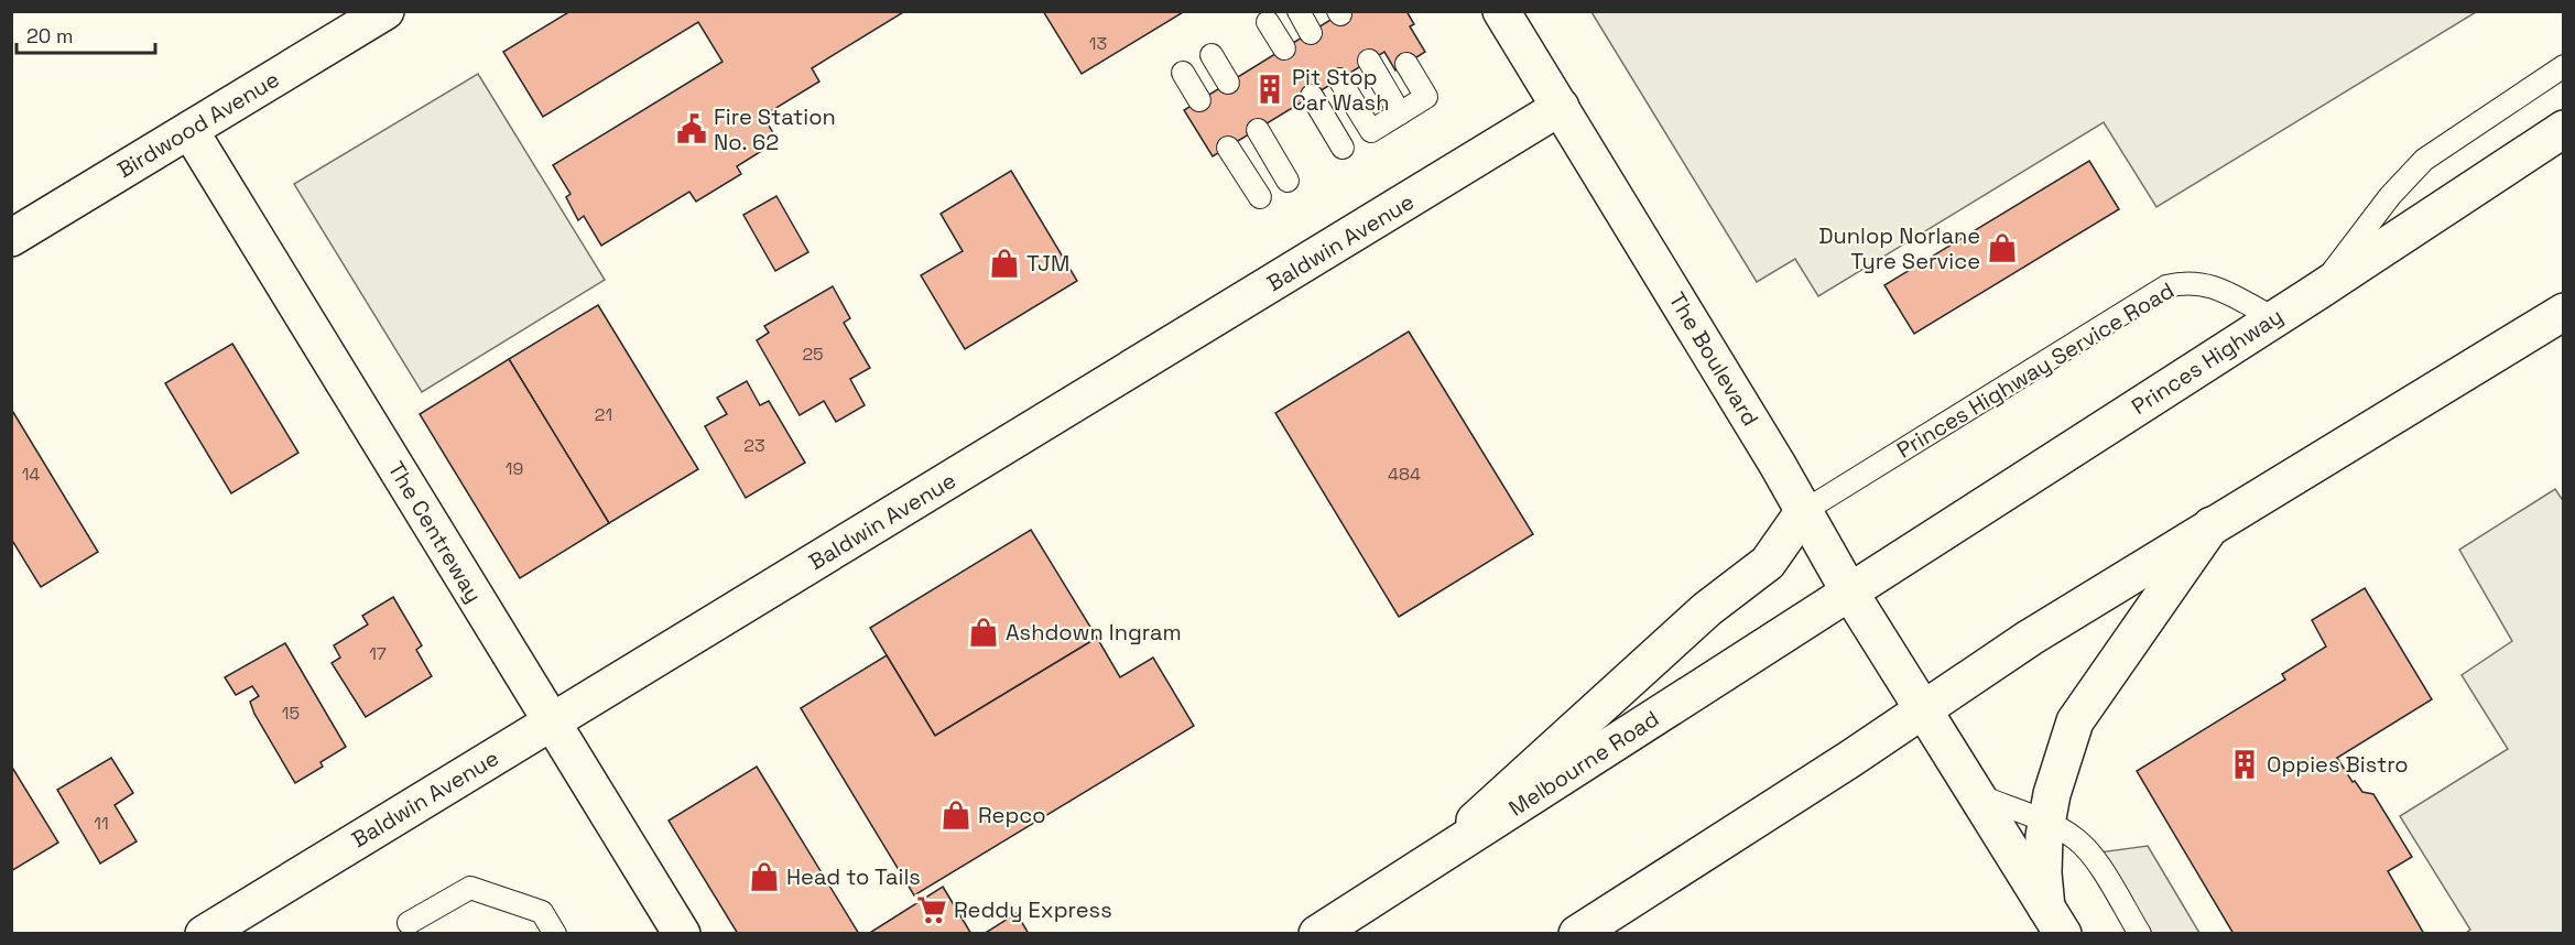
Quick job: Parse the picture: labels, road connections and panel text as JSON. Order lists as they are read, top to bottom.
{
  "streets": {
    "main road": [
      "Birdwood Avenue",
      "Baldwin Avenue",
      "The Boulevard",
      "Princes Highway",
      "The Centreway",
      "Melbourne Road"
    ],
    "lane": ["Princes Highway Service Road"]
  },
  "crossings": [
    ["Birdwood Avenue", "The Centreway"],
    ["Baldwin Avenue", "The Boulevard"],
    ["Baldwin Avenue", "The Centreway"],
    ["The Boulevard", "Princes Highway"],
    ["The Boulevard", "Princes Highway Service Road"],
    ["The Boulevard", "Melbourne Road"],
    ["Princes Highway", "Princes Highway Service Road"],
    ["Princes Highway", "Melbourne Road"]
  ],
  "places": {
    "building": ["Pit Stop Car Wash", "Oppies Bistro"],
    "public building": ["Fire Station No. 62"],
    "shop": [
      "Dunlop Norlane Tyre Service",
      "TJM",
      "Ashdown Ingram",
      "Repco",
      "Head to Tails"
    ],
    "supermarket": ["Reddy Express"]
  },
  "house_numbers": [
    "13",
    "25",
    "21",
    "23",
    "19",
    "14",
    "484",
    "17",
    "15",
    "11"
  ],
  "scale_bar": "20 m"
}
